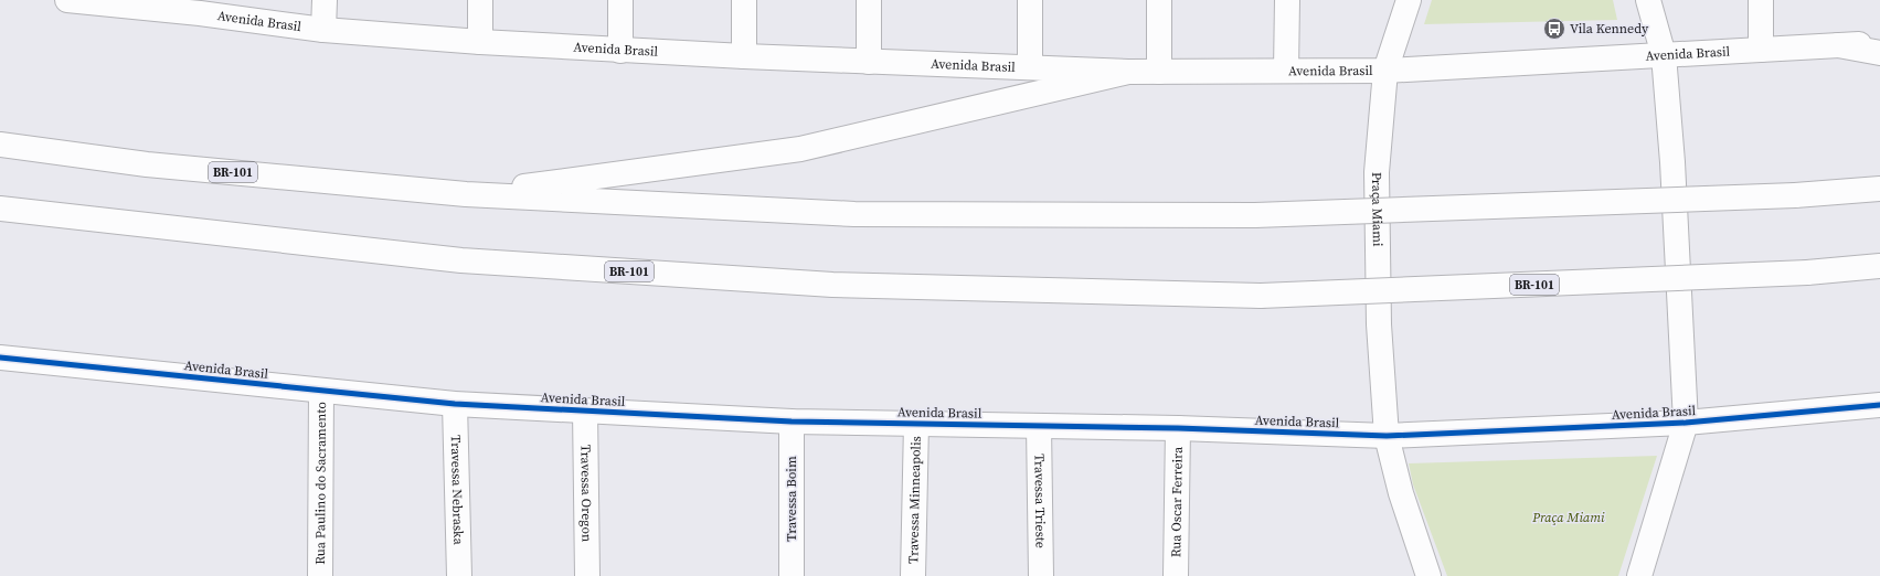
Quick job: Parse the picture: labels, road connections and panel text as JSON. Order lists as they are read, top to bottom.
{
  "streets": {
    "main road": [
      "Avenida Brasil",
      "BR-101",
      "Praça Miami",
      "Rua Paulino do Sacramento",
      "Travessa Nebraska",
      "Travessa Oregon",
      "Travessa Boim",
      "Travessa Minneapolis",
      "Travessa Trieste",
      "Rua Oscar Ferreira"
    ]
  },
  "crossings": [
    ["Avenida Brasil", "Praça Miami"],
    ["Avenida Brasil", "Rua Paulino do Sacramento"],
    ["Avenida Brasil", "Travessa Nebraska"],
    ["Avenida Brasil", "Travessa Oregon"],
    ["Avenida Brasil", "Travessa Boim"],
    ["Avenida Brasil", "Travessa Minneapolis"],
    ["Avenida Brasil", "Travessa Trieste"],
    ["Avenida Brasil", "Rua Oscar Ferreira"]
  ],
  "parks": ["Praça Miami"],
  "places": {
    "bus stop": ["Vila Kennedy"]
  }
}
